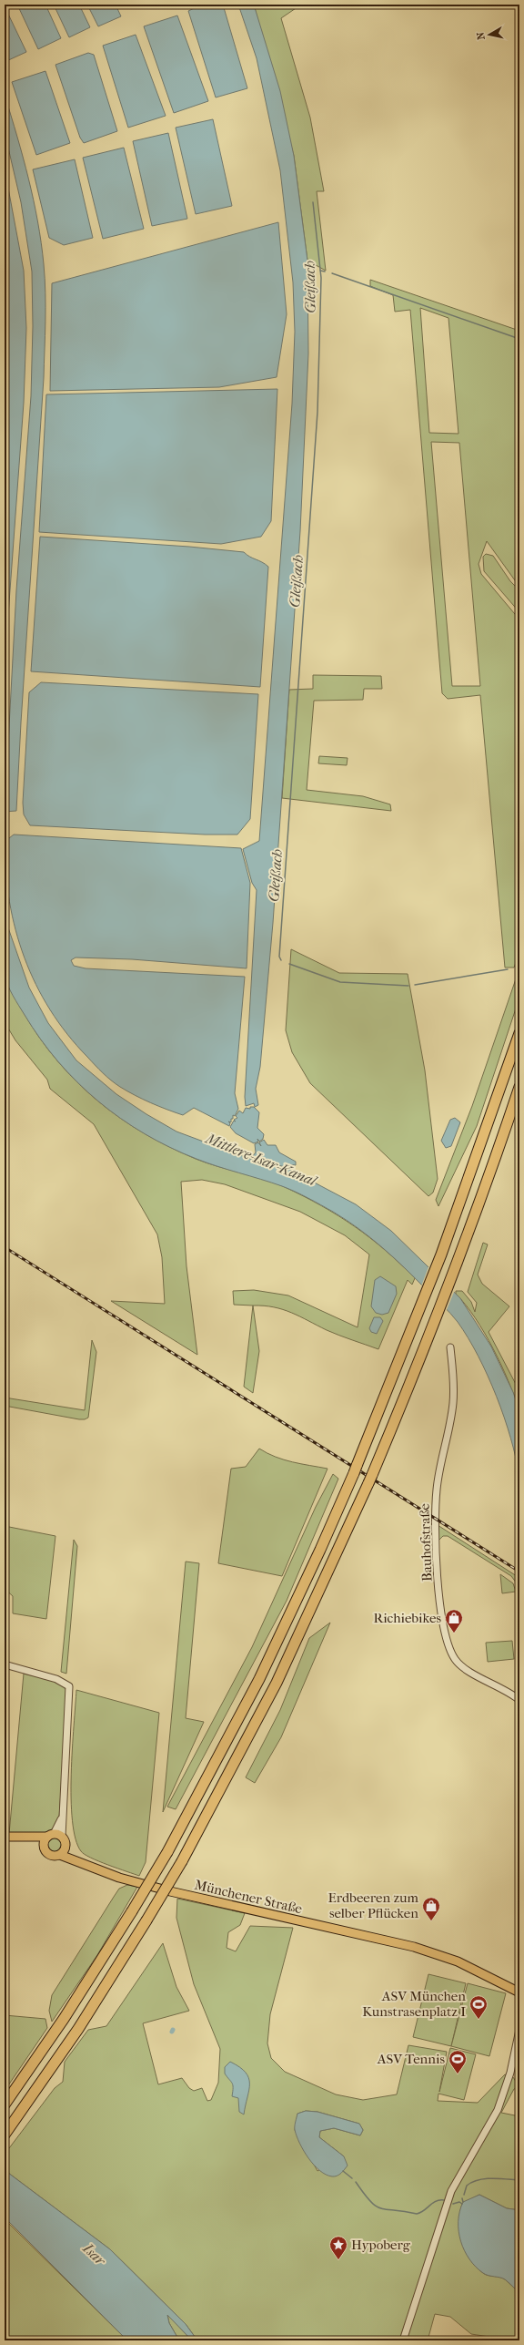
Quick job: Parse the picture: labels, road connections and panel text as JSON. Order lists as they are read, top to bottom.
{
  "streets": {
    "main road": ["Münchener Straße"],
    "street": ["Bauhofstraße"]
  },
  "water": ["Gleißach", "Mittlere-Isar-Kanal", "Isar"],
  "places": {
    "shop": ["Richiebikes", "Erdbeeren zum selber Pflücken"],
    "sports": ["ASV München Kunstrasenplatz I", "ASV Tennis"],
    "place": ["Hypoberg"]
  },
  "north": "left"
}
